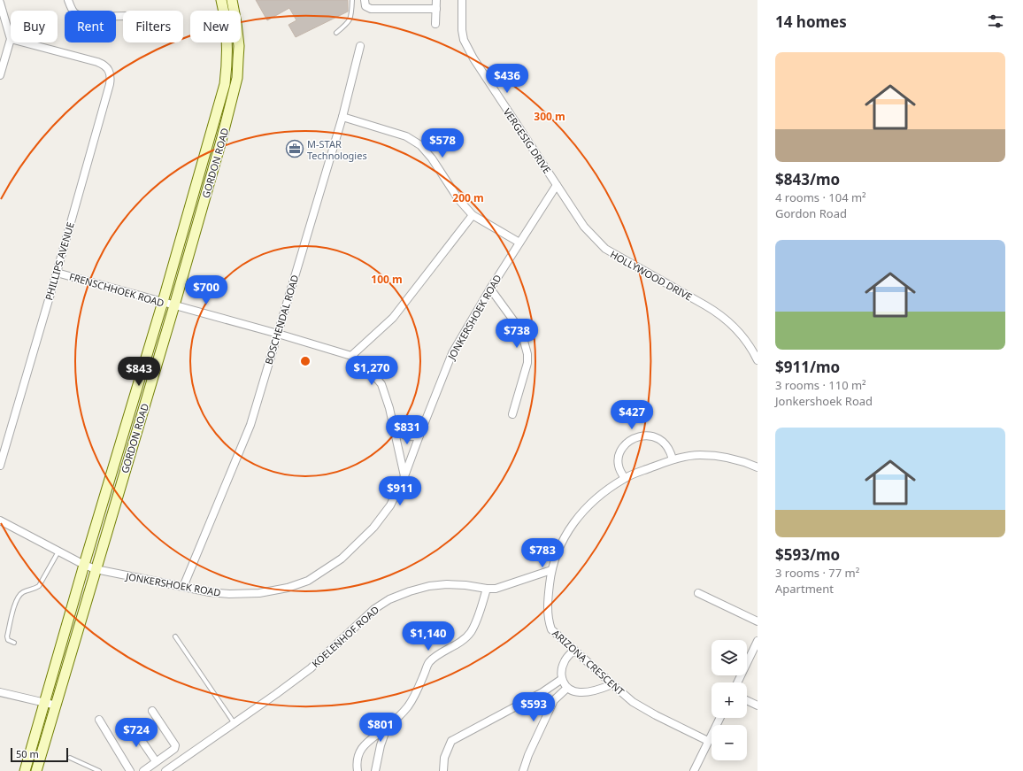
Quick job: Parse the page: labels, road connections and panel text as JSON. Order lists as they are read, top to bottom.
{
  "streets": {
    "street": [
      "VERGESIG DRIVE",
      "GORDON ROAD",
      "PHILLIPS AVENUE",
      "HOLLYWOOD DRIVE",
      "FRENSCHHOEK ROAD",
      "JONKERSHOEK ROAD",
      "BOSCHENDAL ROAD",
      "KOELENHOF ROAD",
      "ARIZONA CRESCENT"
    ]
  },
  "crossings": [
    ["VERGESIG DRIVE", "HOLLYWOOD DRIVE"],
    ["VERGESIG DRIVE", "JONKERSHOEK ROAD"],
    ["GORDON ROAD", "FRENSCHHOEK ROAD"],
    ["GORDON ROAD", "JONKERSHOEK ROAD"],
    ["PHILLIPS AVENUE", "FRENSCHHOEK ROAD"],
    ["HOLLYWOOD DRIVE", "JONKERSHOEK ROAD"],
    ["FRENSCHHOEK ROAD", "JONKERSHOEK ROAD"],
    ["FRENSCHHOEK ROAD", "BOSCHENDAL ROAD"],
    ["JONKERSHOEK ROAD", "BOSCHENDAL ROAD"],
    ["KOELENHOF ROAD", "ARIZONA CRESCENT"]
  ],
  "places": {
    "office": ["M-STAR Technologies"]
  },
  "scale_bar": "50 m",
  "page": {
    "heading": "14 homes",
    "chip": [
      "Buy",
      "Rent",
      "Filters",
      "New"
    ],
    "list": [
      {
        "name": "$843/mo",
        "note": "4 rooms · 104 m² · Gordon Road"
      },
      {
        "name": "$911/mo",
        "note": "3 rooms · 110 m² · Jonkershoek Road"
      },
      {
        "name": "$593/mo",
        "note": "3 rooms · 77 m² · Apartment"
      }
    ],
    "price": [
      "$436",
      "$578",
      "$700",
      "$738",
      "$1,270",
      "$843",
      "$427",
      "$831",
      "$911",
      "$783",
      "$1,140",
      "$593",
      "$801",
      "$724"
    ],
    "map_buttons": ["+", "−"],
    "scale": "50 m"
  },
  "rings": ["300 m", "200 m", "100 m"]
}
